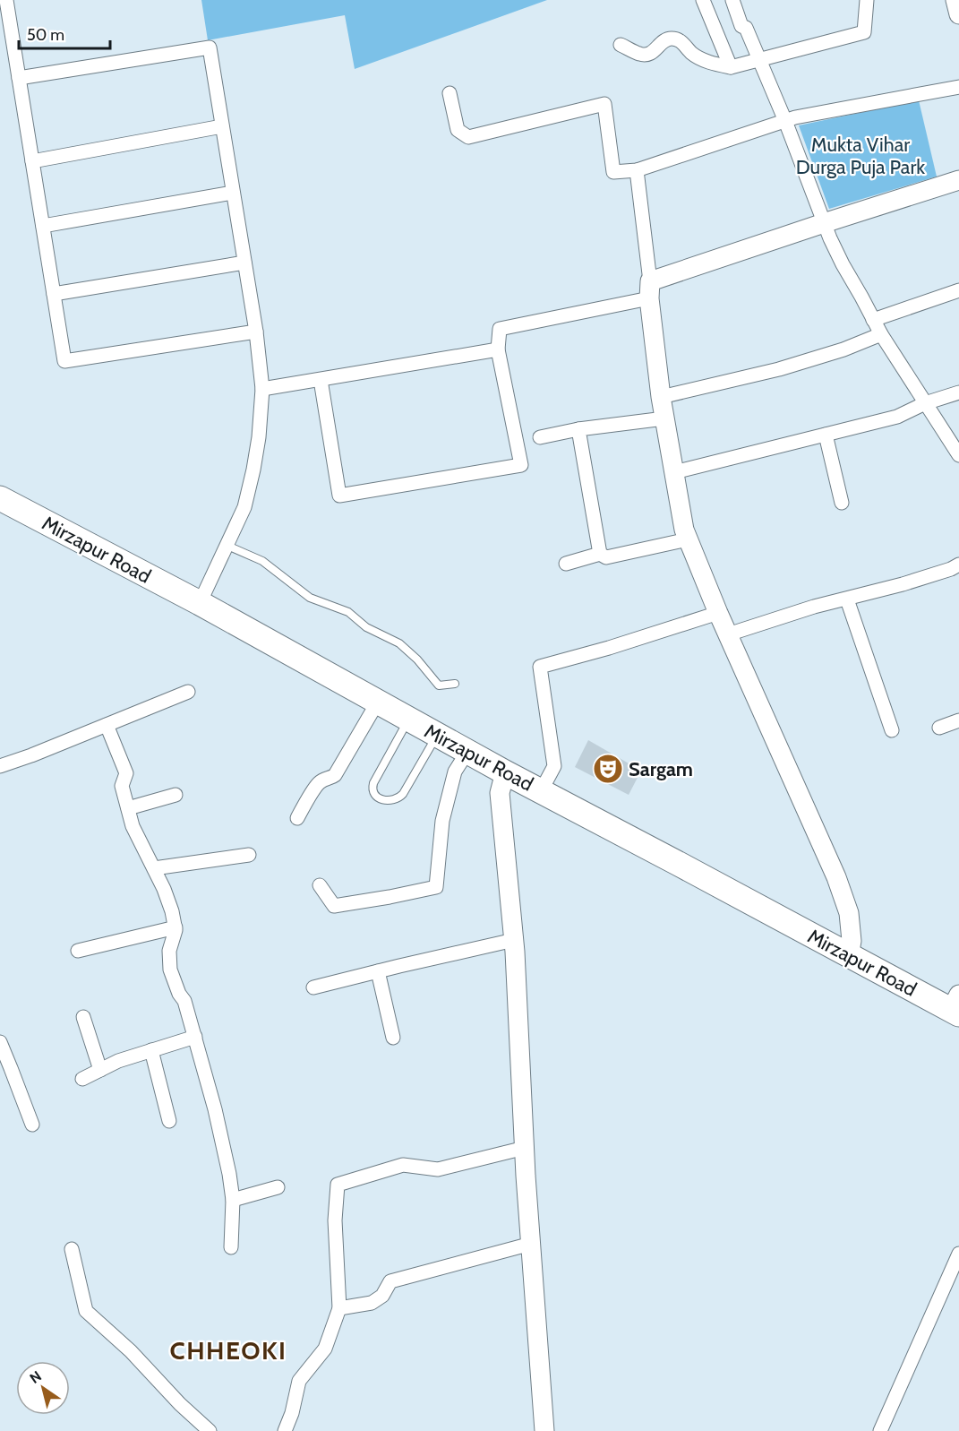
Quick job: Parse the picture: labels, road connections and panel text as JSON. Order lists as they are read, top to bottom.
{
  "streets": {
    "highway": ["Mirzapur Road"]
  },
  "districts": ["CHHEOKI"],
  "parks": ["Mukta Vihar Durga Puja Park"],
  "places": {
    "theatre": ["Sargam"]
  },
  "scale_bar": "50 m",
  "north": "top left"
}
